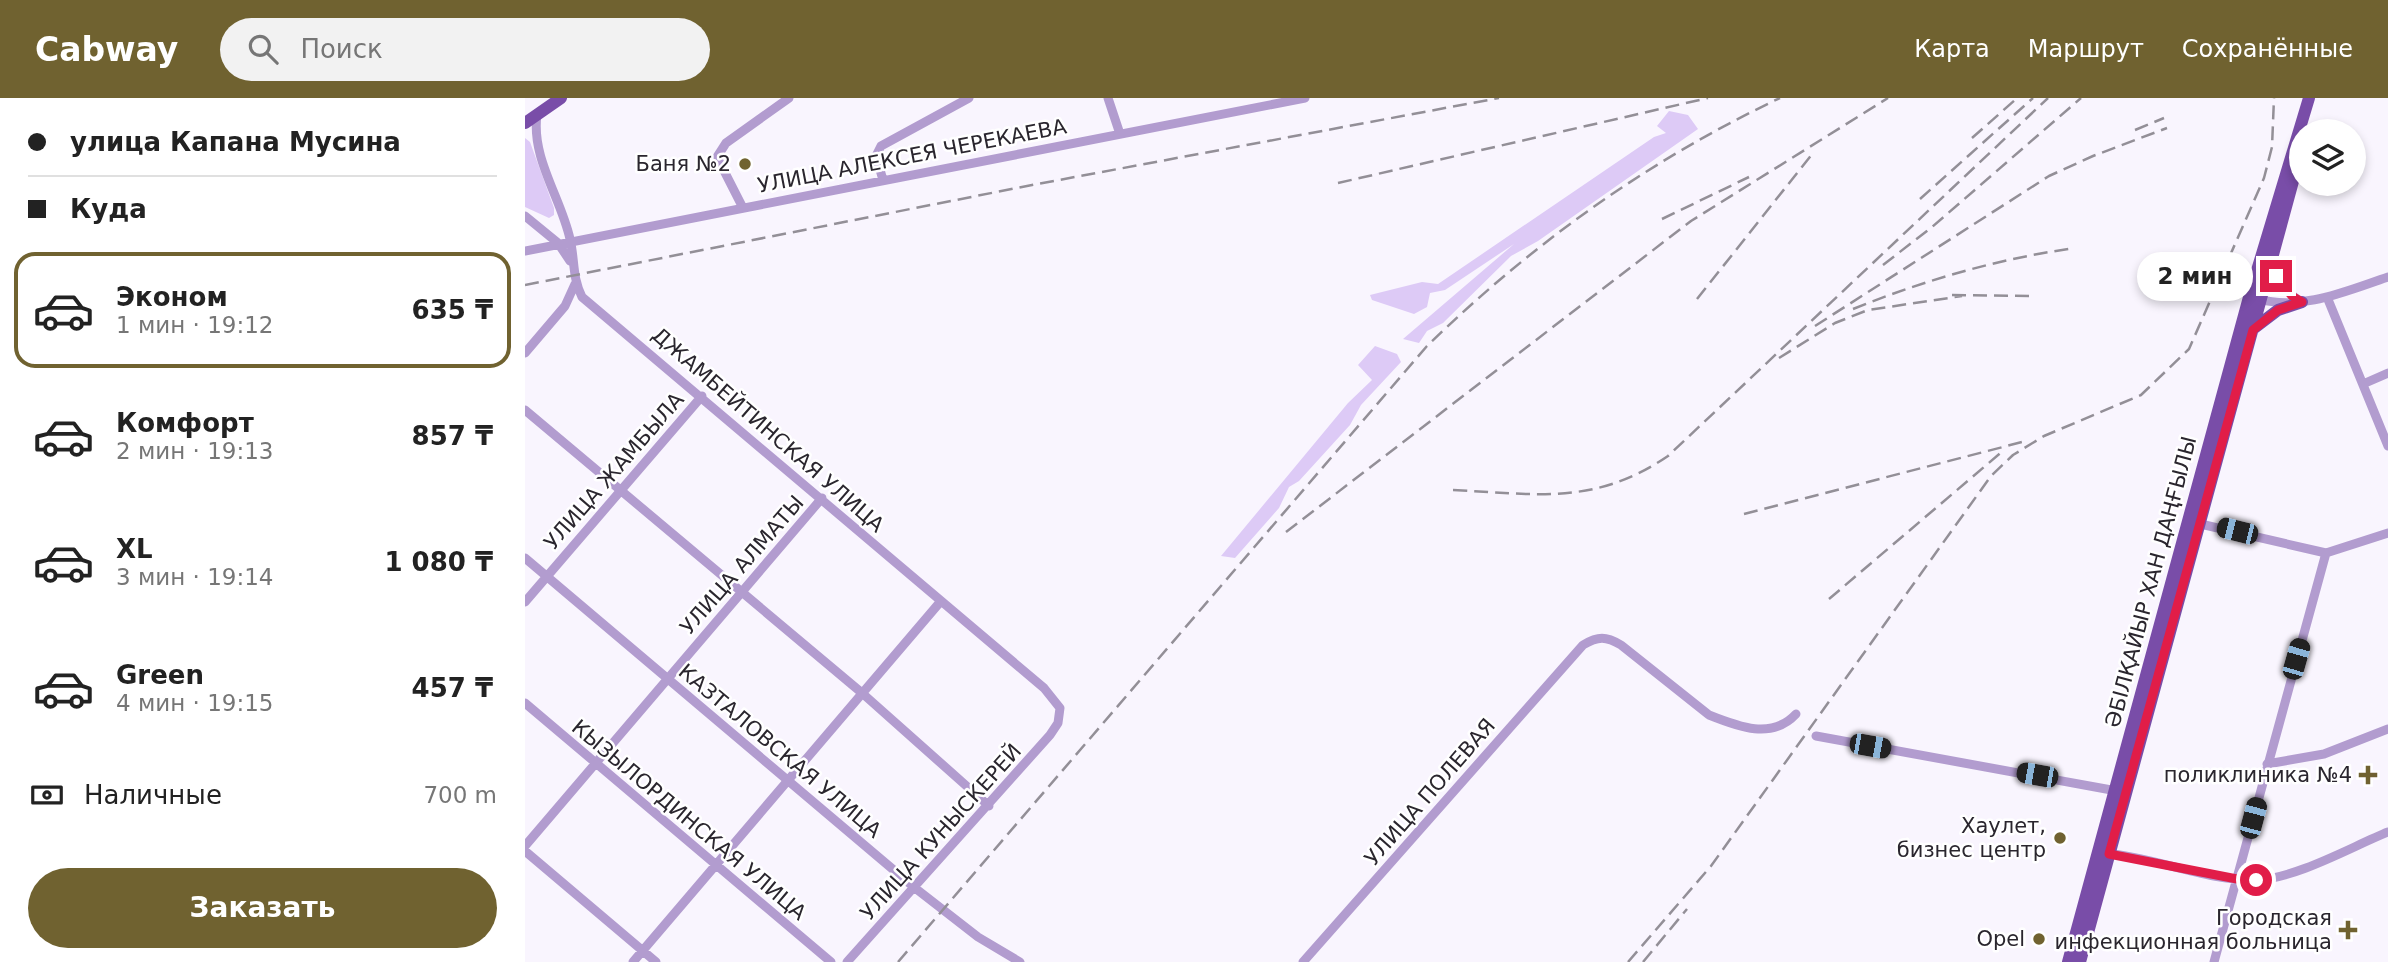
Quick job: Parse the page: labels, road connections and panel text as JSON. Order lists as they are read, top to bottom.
{
  "streets": {
    "main road": ["ӘБІЛҚАЙЫР ХАН ДАҢҒЫЛЫ"],
    "street": [
      "УЛИЦА АЛЕКСЕЯ ЧЕРЕКАЕВА",
      "ДЖАМБЕЙТИНСКАЯ УЛИЦА",
      "УЛИЦА ЖАМБЫЛА",
      "УЛИЦА АЛМАТЫ",
      "КАЗТАЛОВСКАЯ УЛИЦА",
      "УЛИЦА ПОЛЕВАЯ",
      "КЫЗЫЛОРДИНСКАЯ УЛИЦА",
      "УЛИЦА КУНЫСКЕРЕЙ"
    ]
  },
  "crossings": [
    ["УЛИЦА АЛЕКСЕЯ ЧЕРЕКАЕВА", "ДЖАМБЕЙТИНСКАЯ УЛИЦА"],
    ["ДЖАМБЕЙТИНСКАЯ УЛИЦА", "УЛИЦА ЖАМБЫЛА"],
    ["ДЖАМБЕЙТИНСКАЯ УЛИЦА", "УЛИЦА АЛМАТЫ"],
    ["ДЖАМБЕЙТИНСКАЯ УЛИЦА", "УЛИЦА КУНЫСКЕРЕЙ"],
    ["УЛИЦА ЖАМБЫЛА", "КАЗТАЛОВСКАЯ УЛИЦА"],
    ["УЛИЦА АЛМАТЫ", "КАЗТАЛОВСКАЯ УЛИЦА"],
    ["УЛИЦА АЛМАТЫ", "КЫЗЫЛОРДИНСКАЯ УЛИЦА"],
    ["КАЗТАЛОВСКАЯ УЛИЦА", "УЛИЦА КУНЫСКЕРЕЙ"]
  ],
  "places": {
    "other": ["Баня №2", "Хаулет, бизнес центр", "Opel"],
    "health": ["поликлиника №4", "Городская инфекционная больница"]
  },
  "page": {
    "header": "Cabway",
    "search": "Поиск",
    "nav": ["Карта", "Маршрут", "Сохранённые"],
    "banner": ["улица Капана Мусина", "Куда"],
    "list": [
      {
        "name": "Эконом",
        "note": "1 мин · 19:12",
        "value": "635 ₸"
      },
      {
        "name": "Комфорт",
        "note": "2 мин · 19:13",
        "value": "857 ₸"
      },
      {
        "name": "XL",
        "note": "3 мин · 19:14",
        "value": "1 080 ₸"
      },
      {
        "name": "Green",
        "note": "4 мин · 19:15",
        "value": "457 ₸"
      }
    ],
    "bubble": "2 мин",
    "pay": ["Наличные", "700 m"],
    "buttons": "Заказать"
  }
}
